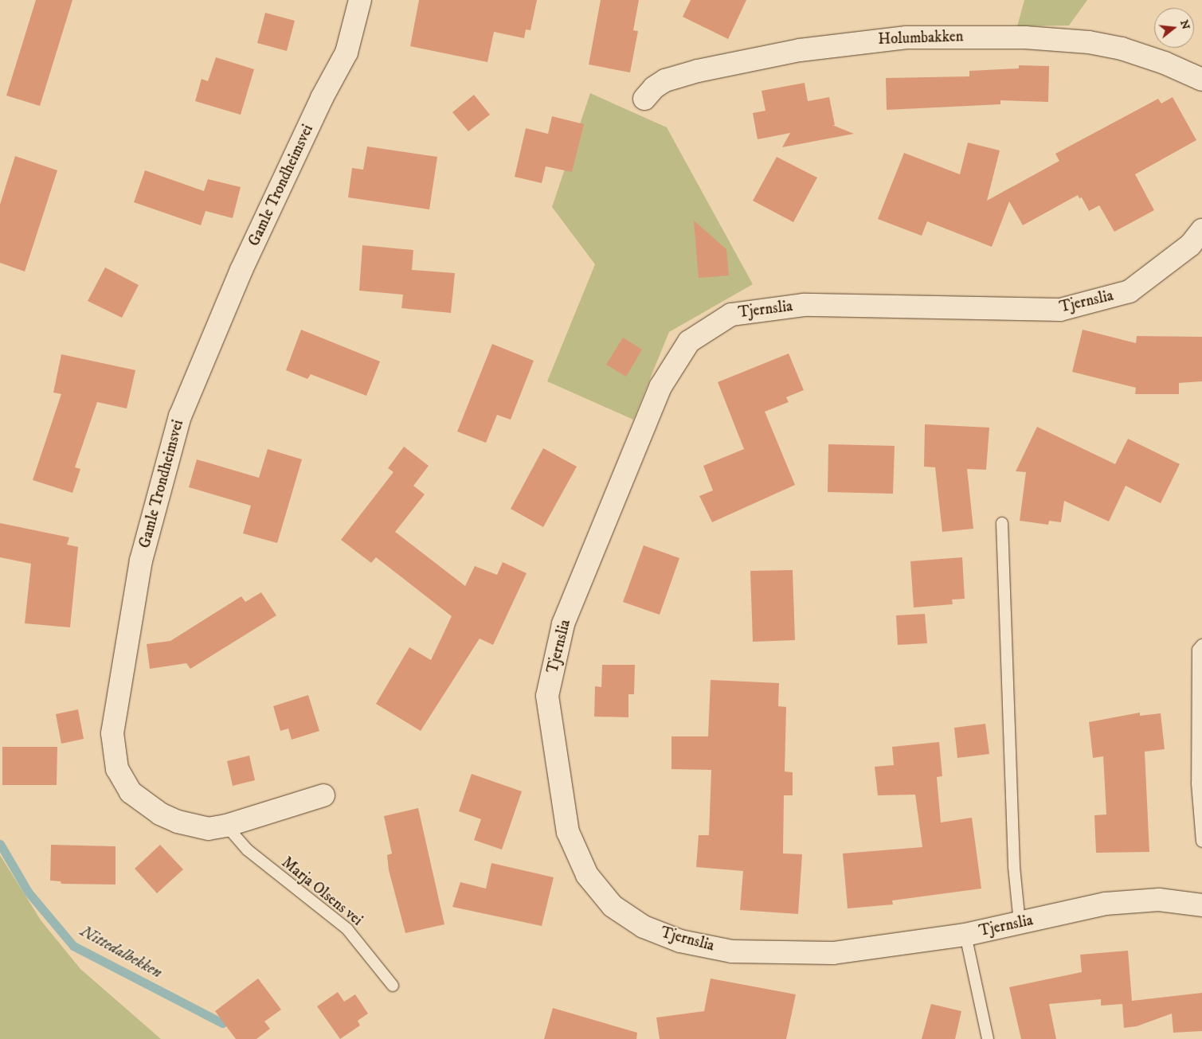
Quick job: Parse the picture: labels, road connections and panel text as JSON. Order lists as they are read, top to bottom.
{
  "streets": {
    "street": ["Holumbakken", "Gamle Trondheimsvei", "Tjernslia"],
    "lane": ["Marja Olsens vei"]
  },
  "crossings": [
    ["Gamle Trondheimsvei", "Marja Olsens vei"]
  ],
  "water": ["Nittedalbekken"],
  "north": "right"
}
